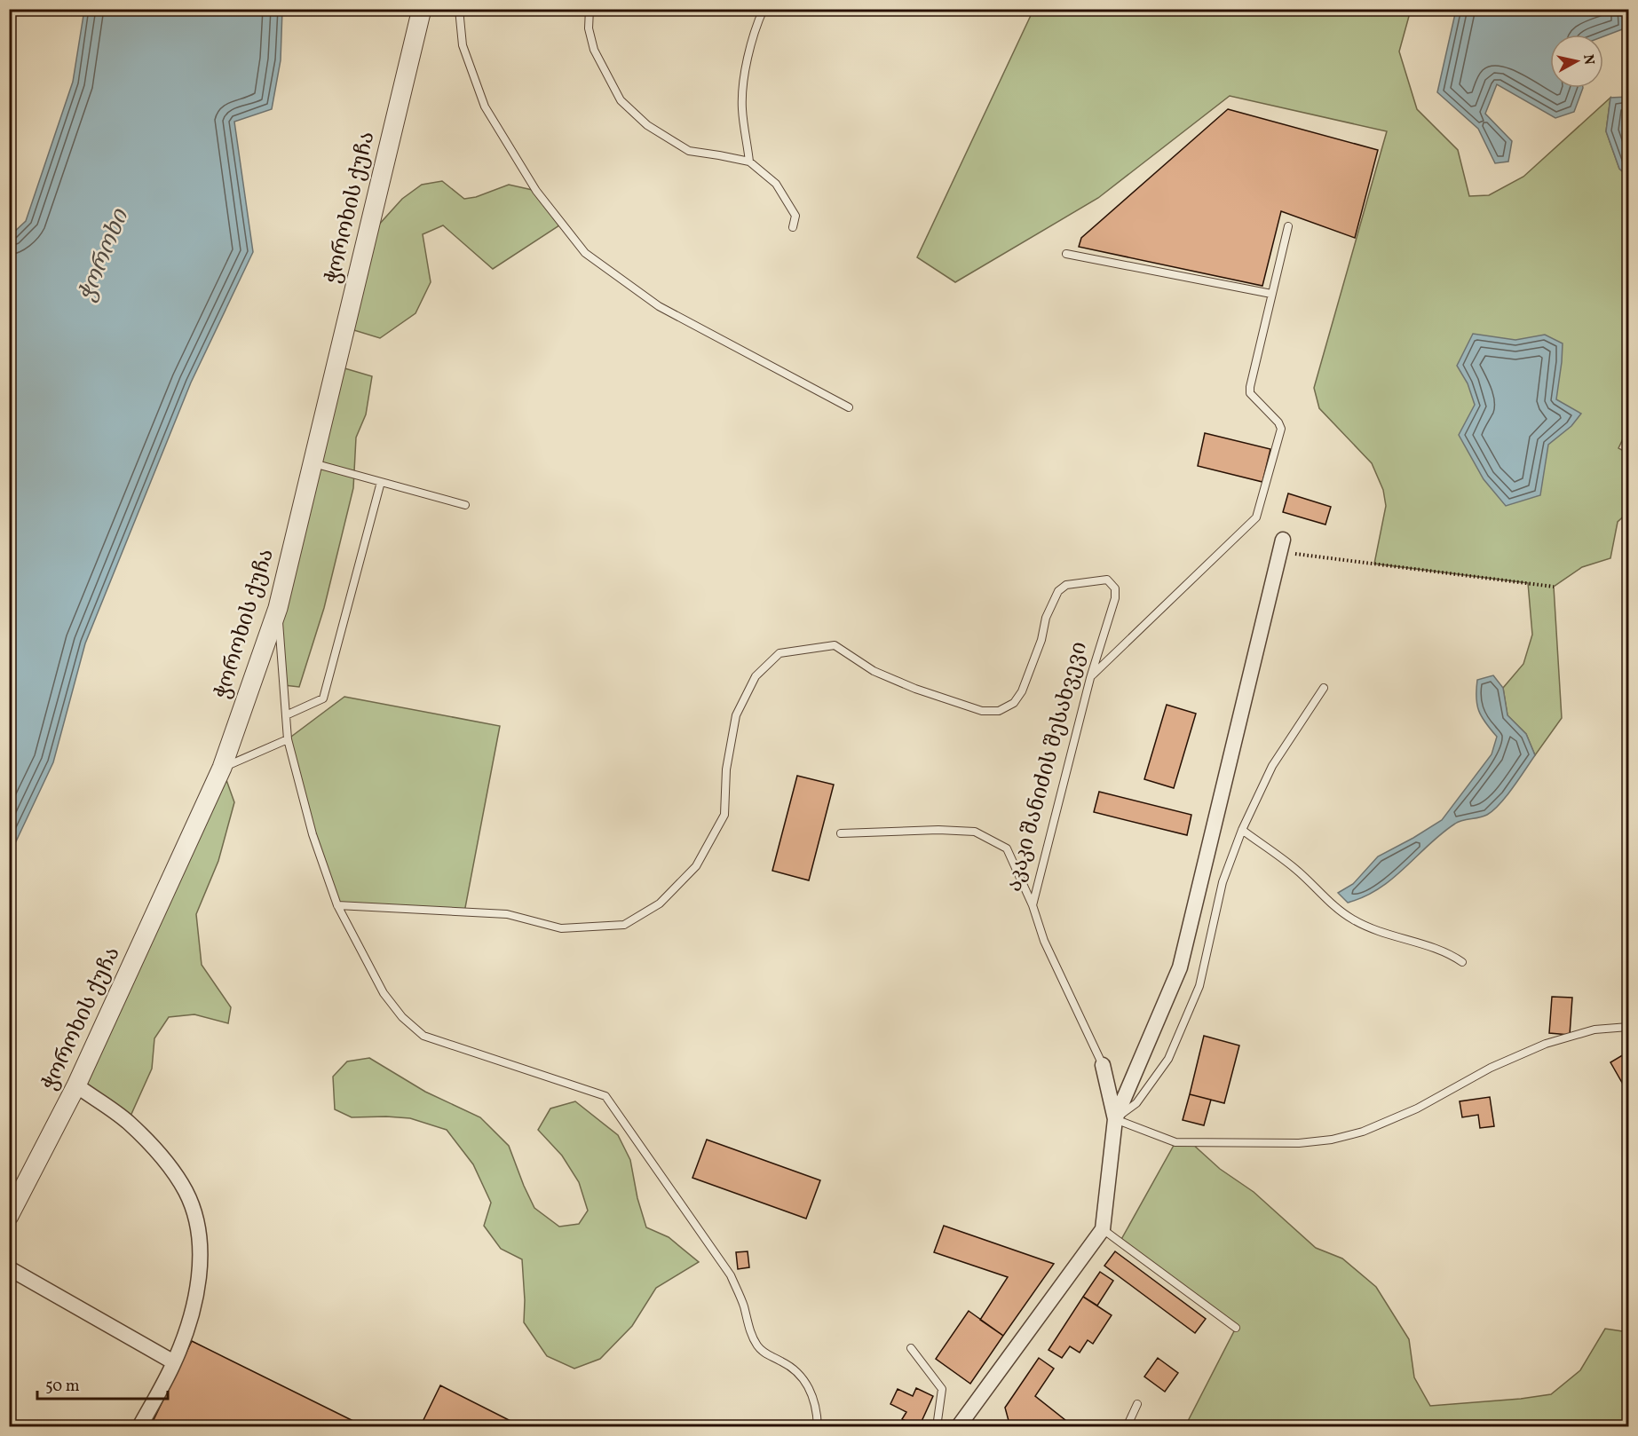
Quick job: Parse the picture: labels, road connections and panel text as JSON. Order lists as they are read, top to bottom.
{
  "streets": {
    "street": ["ჭოროხის ქუჩა", "აკაკი შანიძის შესახვევი"]
  },
  "water": ["ჭოროხი"],
  "scale_bar": "50 m",
  "north": "right"
}
